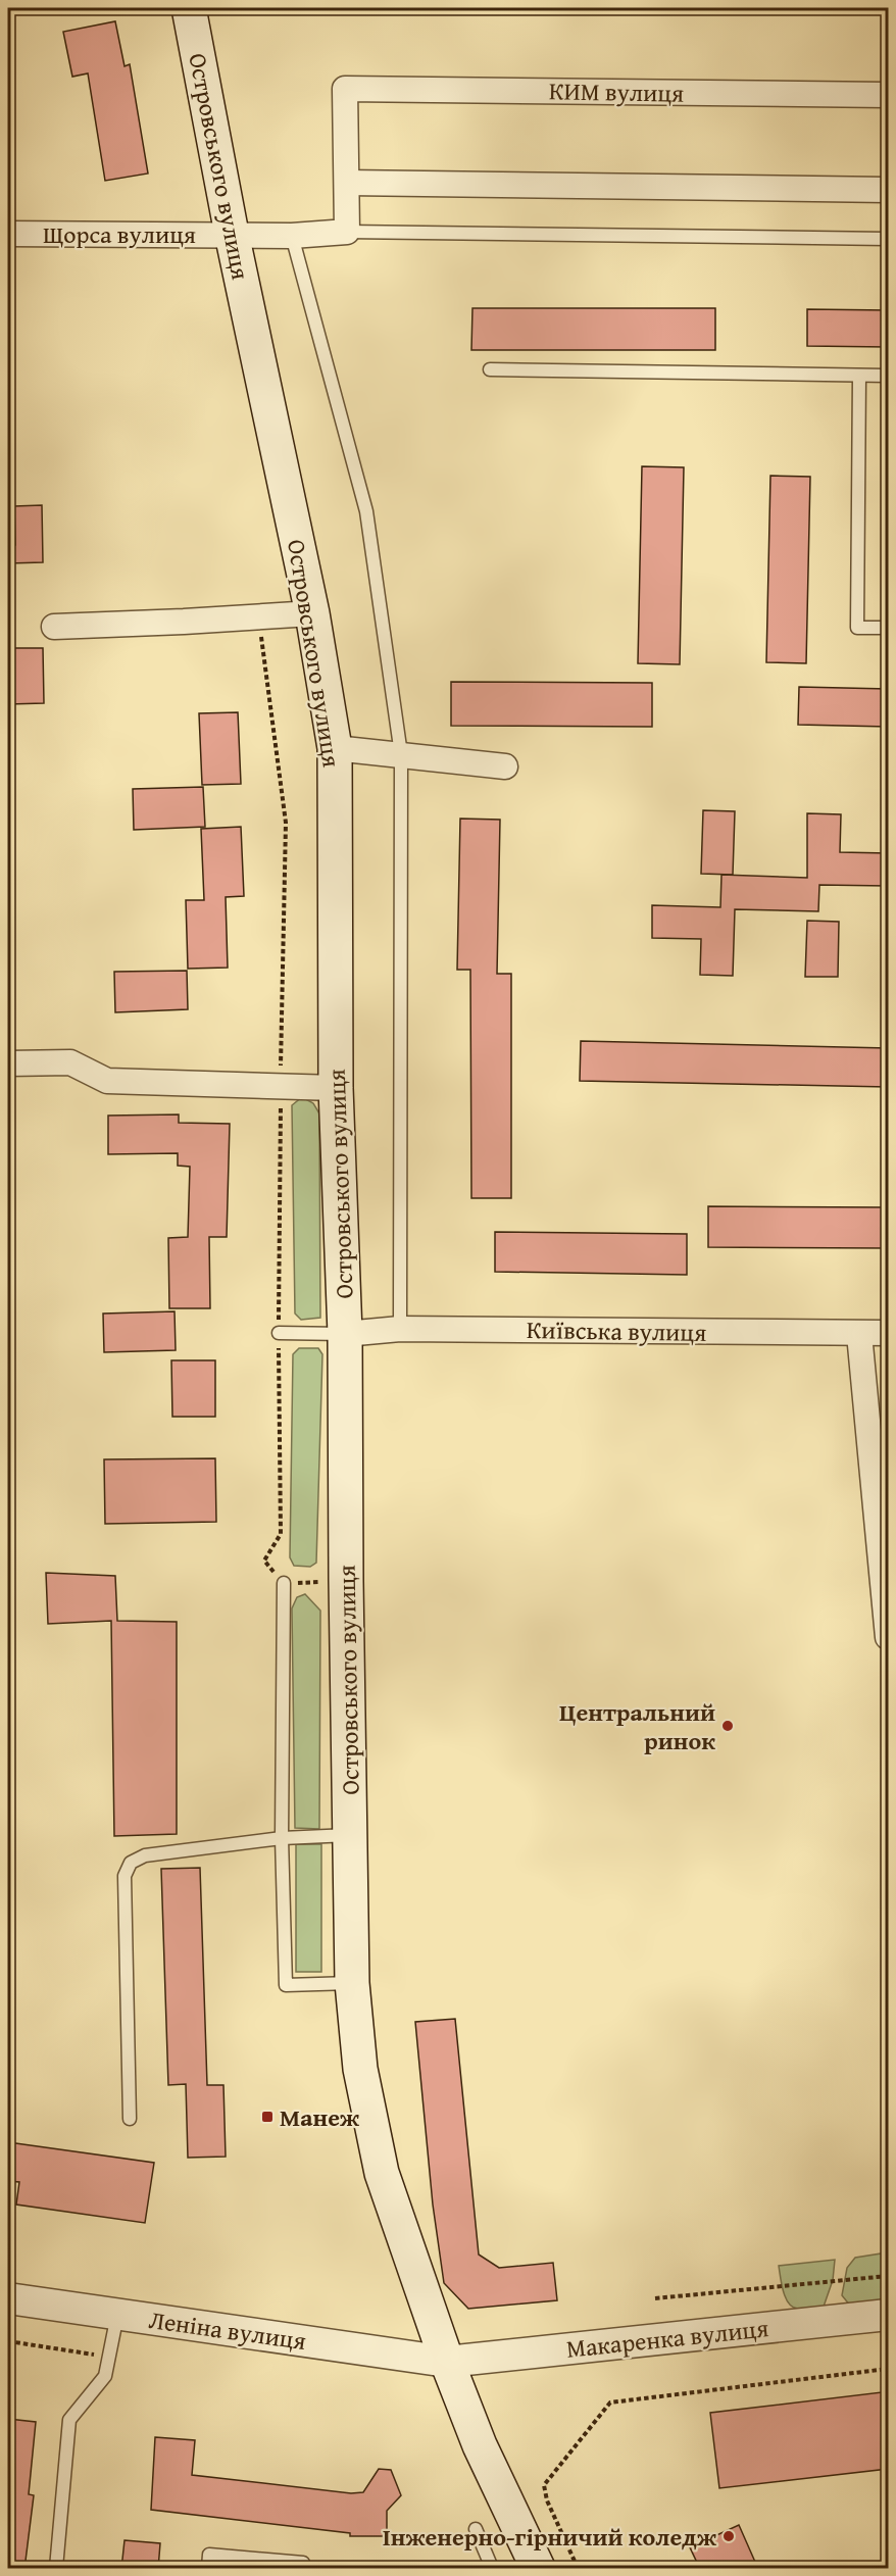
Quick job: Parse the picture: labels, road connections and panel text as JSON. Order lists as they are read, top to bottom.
{
  "streets": {
    "main road": ["Островського вулиця"],
    "street": [
      "КИМ вулиця",
      "Щорса вулиця",
      "Київська вулиця",
      "Леніна вулиця",
      "Макаренка вулиця"
    ]
  },
  "crossings": [
    ["Островського вулиця", "Щорса вулиця"],
    ["Островського вулиця", "Київська вулиця"],
    ["Островського вулиця", "Леніна вулиця"],
    ["Островського вулиця", "Макаренка вулиця"],
    ["Леніна вулиця", "Макаренка вулиця"]
  ],
  "places": {
    "other": ["Центральний ринок", "Інженерно-гірничий коледж"],
    "transit": ["Манеж"]
  }
}
